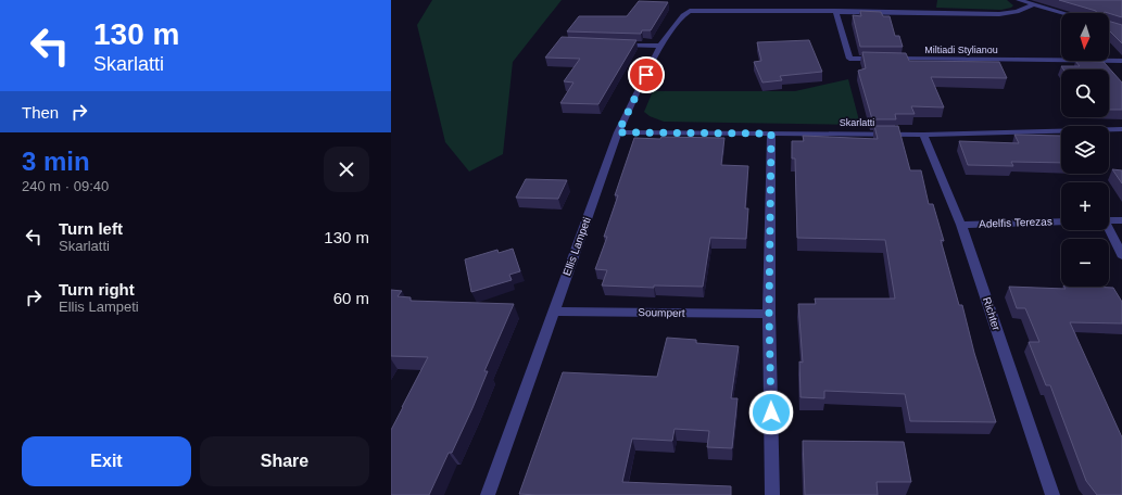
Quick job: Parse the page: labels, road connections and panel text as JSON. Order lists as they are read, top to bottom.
{
  "streets": {
    "street": [
      "Miltiadi Stylianou",
      "Skarlatti",
      "Adelfis Terezas",
      "Ellis Lampeti",
      "Soumpert",
      "Richter"
    ]
  },
  "crossings": [
    ["Miltiadi Stylianou", "Ellis Lampeti"],
    ["Skarlatti", "Ellis Lampeti"],
    ["Skarlatti", "Richter"],
    ["Adelfis Terezas", "Richter"],
    ["Ellis Lampeti", "Soumpert"]
  ],
  "north": "bottom",
  "page": {
    "turn": ["130 m", "Skarlatti"],
    "map_buttons": ["+", "−"],
    "then": "Then",
    "heading": ["3 min", "240 m · 09:40"],
    "list": [
      {
        "name": "Turn left",
        "note": "Skarlatti",
        "value": "130 m"
      },
      {
        "name": "Turn right",
        "note": "Ellis Lampeti",
        "value": "60 m"
      }
    ],
    "buttons": ["Exit", "Share"]
  }
}
